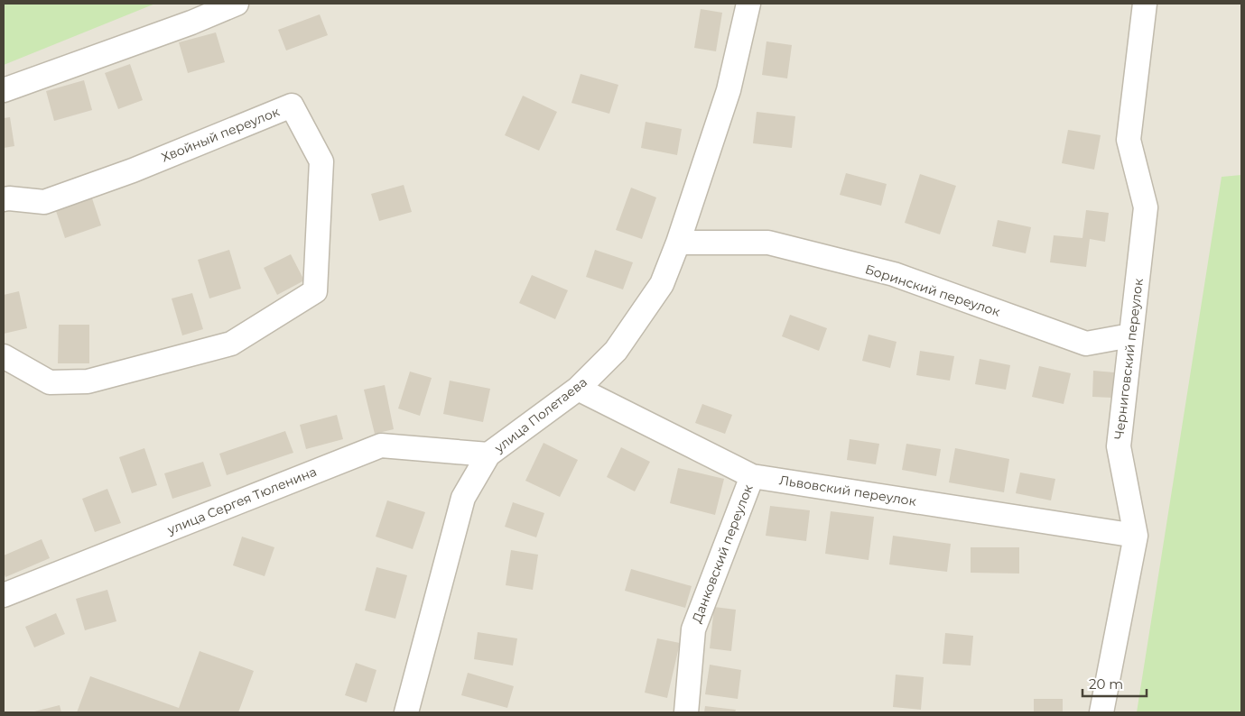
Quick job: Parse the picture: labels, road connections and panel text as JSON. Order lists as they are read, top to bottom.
{
  "streets": {
    "street": [
      "Хвойный переулок",
      "Боринский переулок",
      "Черниговский переулок",
      "улица Полетаева",
      "Львовский переулок",
      "улица Сергея Тюленина",
      "Данковский переулок"
    ]
  },
  "crossings": [
    ["Боринский переулок", "Черниговский переулок"],
    ["Боринский переулок", "улица Полетаева"],
    ["Черниговский переулок", "Львовский переулок"],
    ["улица Полетаева", "Львовский переулок"],
    ["улица Полетаева", "улица Сергея Тюленина"],
    ["Львовский переулок", "Данковский переулок"]
  ],
  "scale_bar": "20 m"
}
